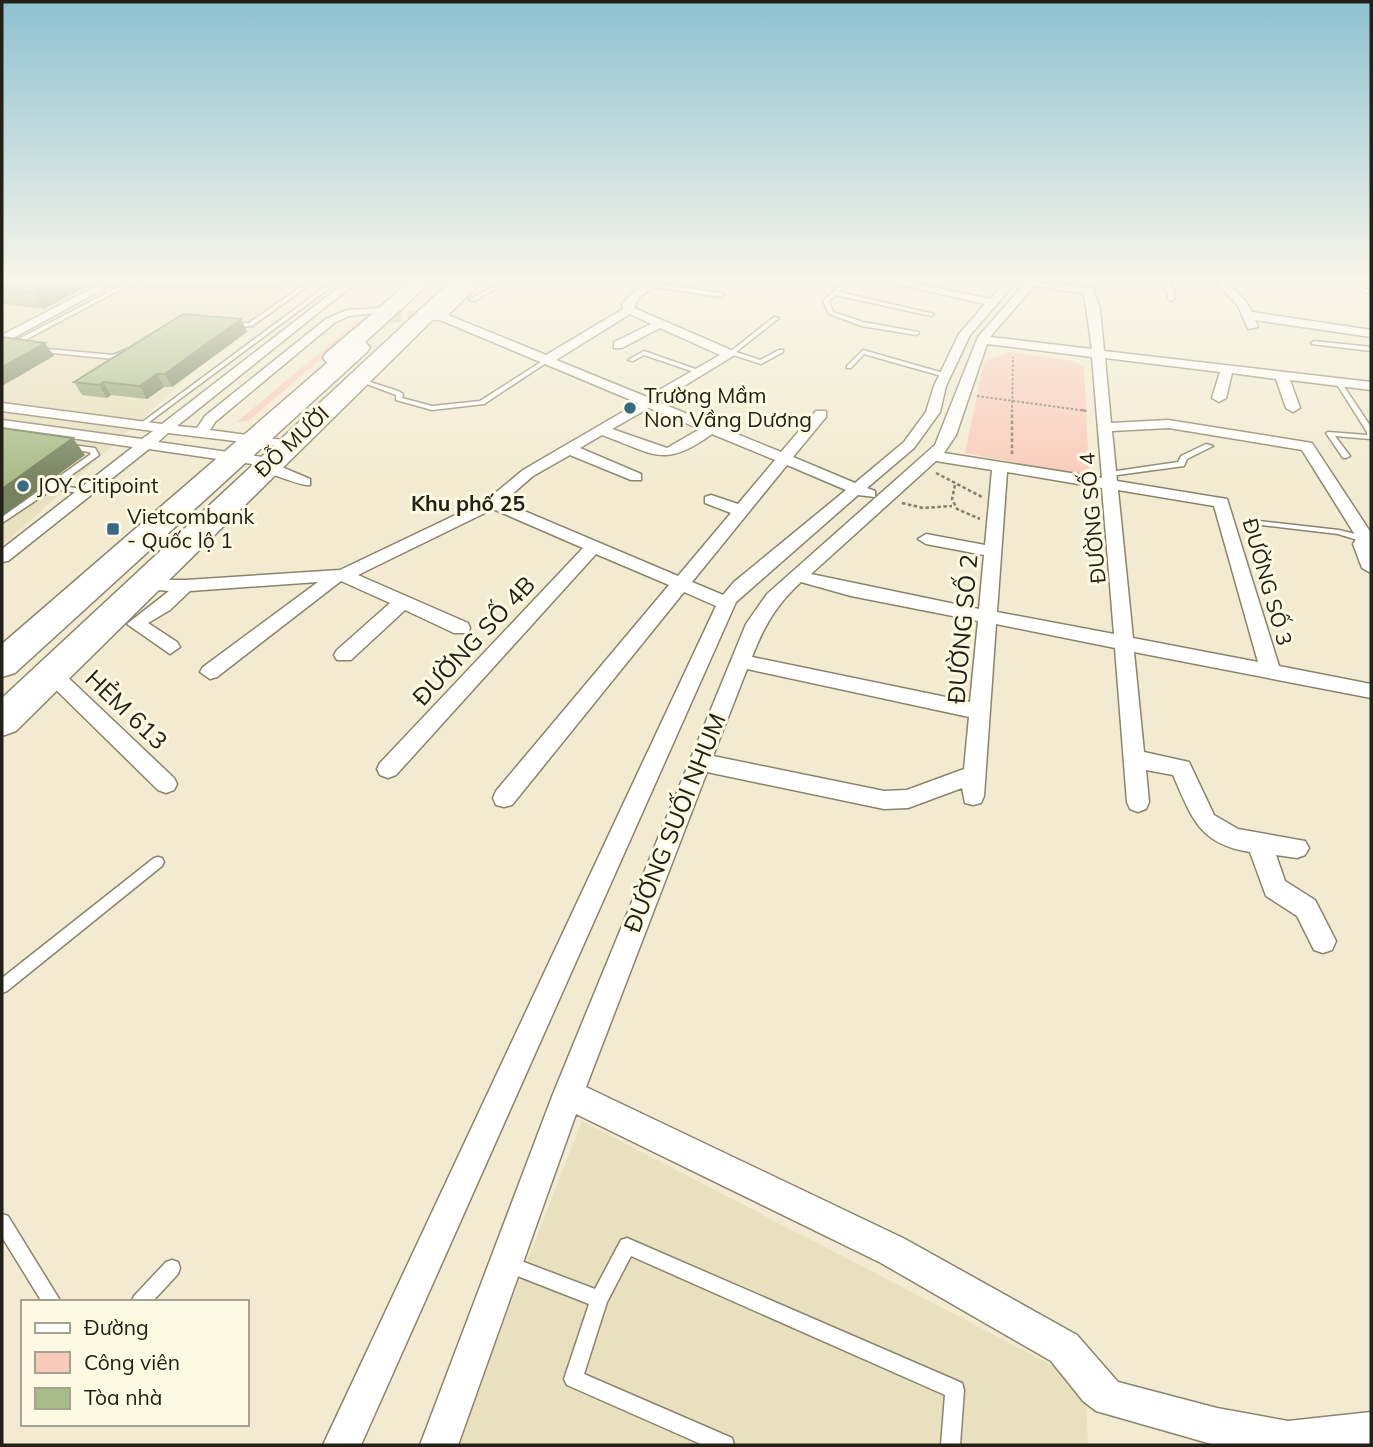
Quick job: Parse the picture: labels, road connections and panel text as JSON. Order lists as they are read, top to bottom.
{
  "streets": {
    "highway": ["ĐỖ MƯỜI"],
    "street": [
      "ĐƯỜNG SỐ 4",
      "ĐƯỜNG SỐ 3",
      "ĐƯỜNG SỐ 2",
      "ĐƯỜNG SỐ 4B",
      "HẺM 613",
      "ĐƯỜNG SUỐI NHUM"
    ]
  },
  "crossings": [
    ["ĐỖ MƯỜI", "HẺM 613"],
    ["ĐƯỜNG SỐ 4", "ĐƯỜNG SỐ 3"],
    ["ĐƯỜNG SỐ 3", "ĐƯỜNG SỐ 2"],
    ["ĐƯỜNG SỐ 3", "ĐƯỜNG SUỐI NHUM"],
    ["ĐƯỜNG SỐ 2", "ĐƯỜNG SUỐI NHUM"]
  ],
  "districts": ["Khu phố 25"],
  "places": {
    "other": ["Trường Mầm Non Vầng Dương", "JOY Citipoint"],
    "transit": ["Vietcombank - Quốc lộ 1"]
  },
  "legend": ["Đường", "Công viên", "Tòa nhà"]
}
